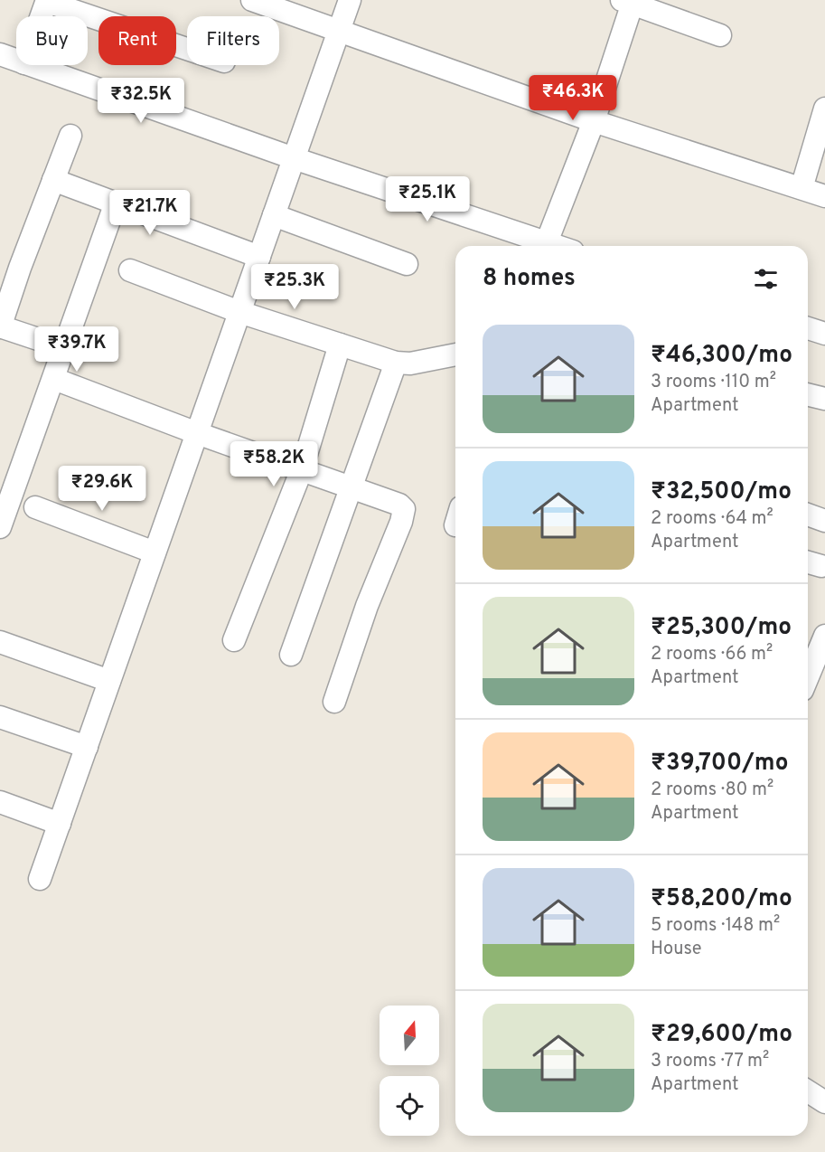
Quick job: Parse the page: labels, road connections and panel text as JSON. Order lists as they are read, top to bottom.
{
  "north": "top",
  "page": {
    "chip": ["Buy", "Rent", "Filters"],
    "price": [
      "₹46.3K",
      "₹32.5K",
      "₹25.1K",
      "₹21.7K",
      "₹25.3K",
      "₹39.7K",
      "₹58.2K",
      "₹29.6K"
    ],
    "heading": "8 homes",
    "list": [
      {
        "name": "₹46,300/mo",
        "note": "3 rooms · 110 m² · Apartment"
      },
      {
        "name": "₹32,500/mo",
        "note": "2 rooms · 64 m² · Apartment"
      },
      {
        "name": "₹25,300/mo",
        "note": "2 rooms · 66 m² · Apartment"
      },
      {
        "name": "₹39,700/mo",
        "note": "2 rooms · 80 m² · Apartment"
      },
      {
        "name": "₹58,200/mo",
        "note": "5 rooms · 148 m² · House"
      },
      {
        "name": "₹29,600/mo",
        "note": "3 rooms · 77 m² · Apartment"
      }
    ]
  }
}
